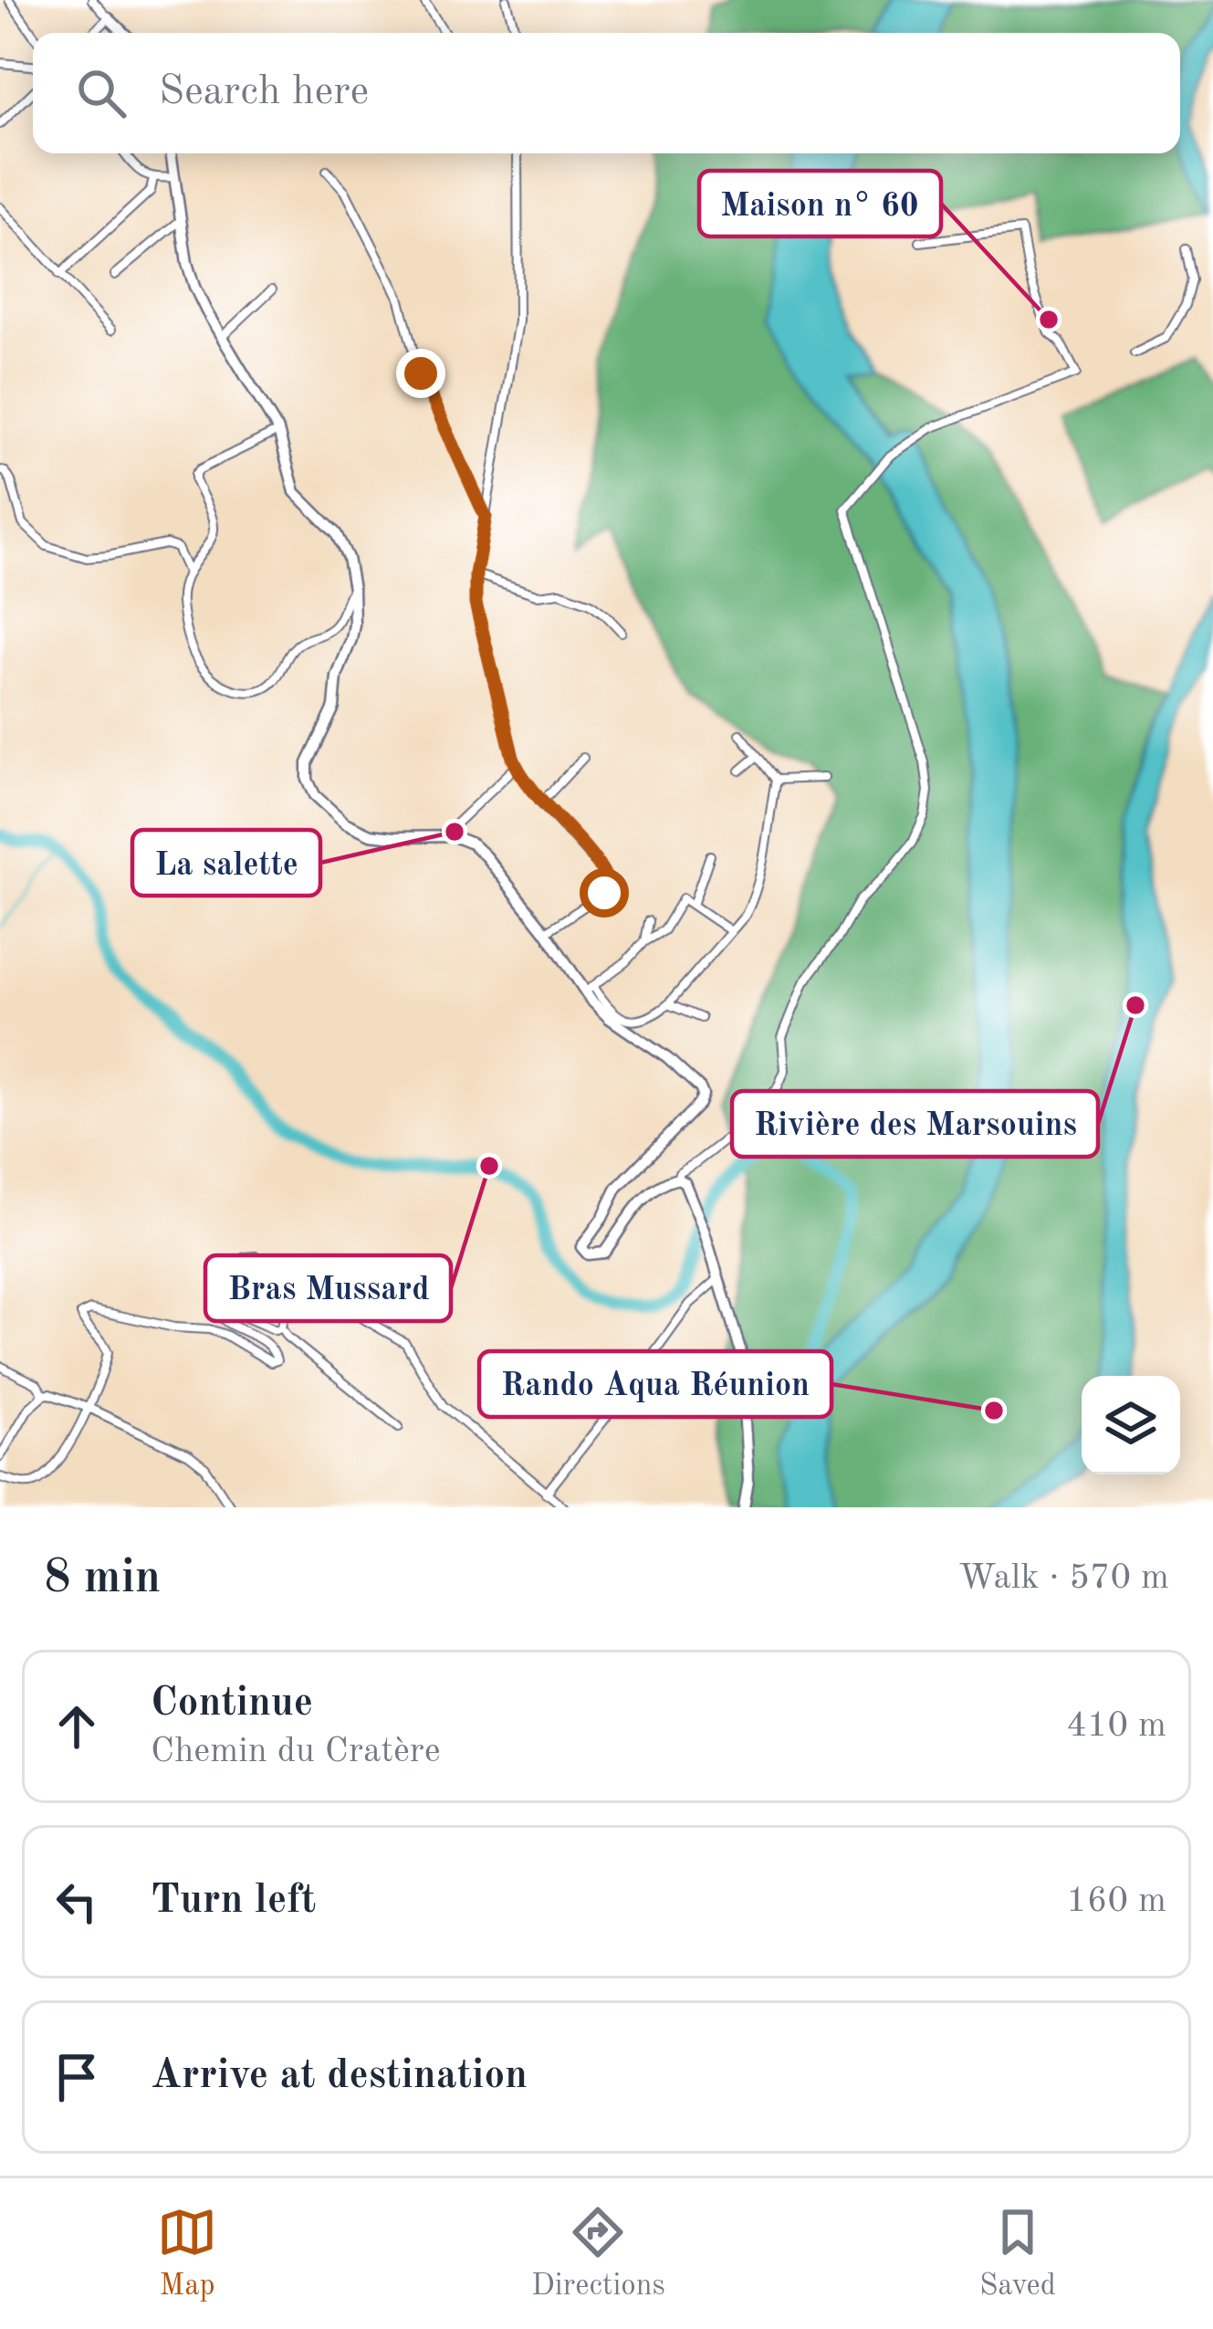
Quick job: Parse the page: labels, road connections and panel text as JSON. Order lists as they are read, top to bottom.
{
  "places": [
    "Maison n° 60",
    "La salette",
    "Rivière des Marsouins",
    "Bras Mussard",
    "Rando Aqua Réunion"
  ],
  "page": {
    "search": "Search here",
    "heading": ["8 min", "Walk · 570 m"],
    "list": [
      ["Continue", "Chemin du Cratère", "410 m"],
      ["Turn left", "160 m"],
      "Arrive at destination"
    ],
    "nav": ["Map", "Directions", "Saved"]
  }
}
